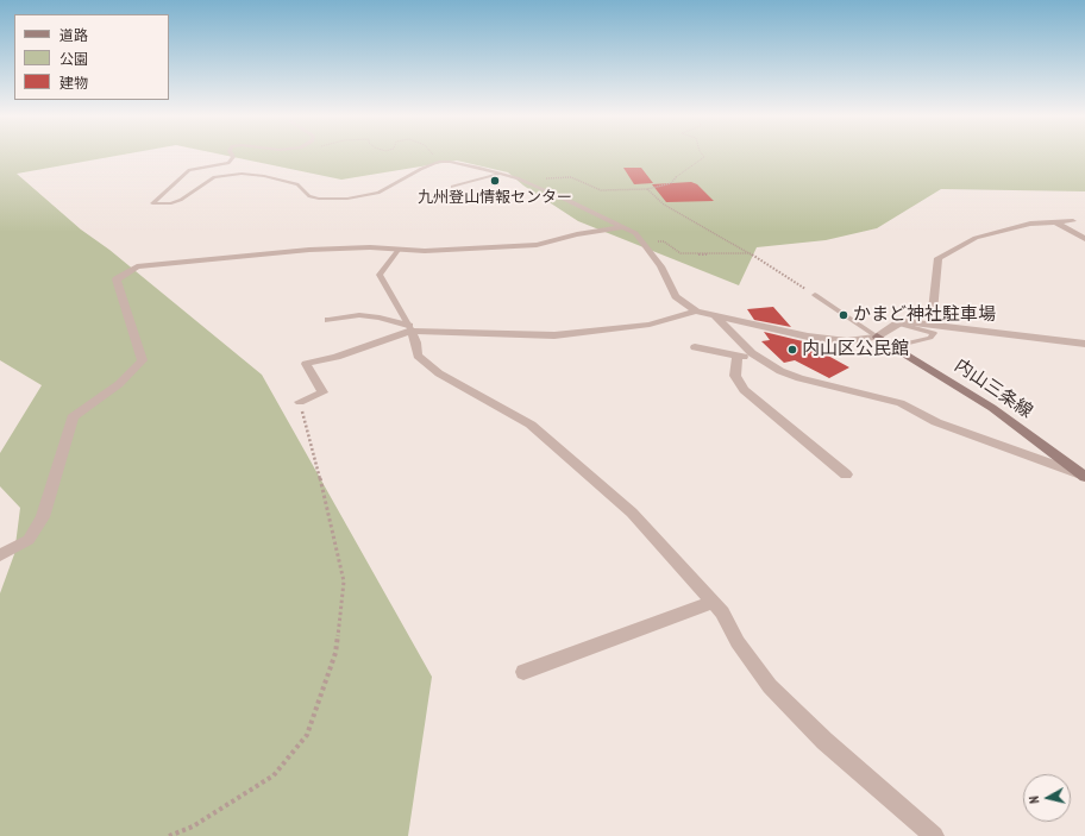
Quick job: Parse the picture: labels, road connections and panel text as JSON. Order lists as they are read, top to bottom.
{
  "streets": {
    "main road": ["内山三条線"]
  },
  "places": ["九州登山情報センター", "かまど神社駐車場", "内山区公民館"],
  "legend": ["道路", "公園", "建物"],
  "north": "left"
}
